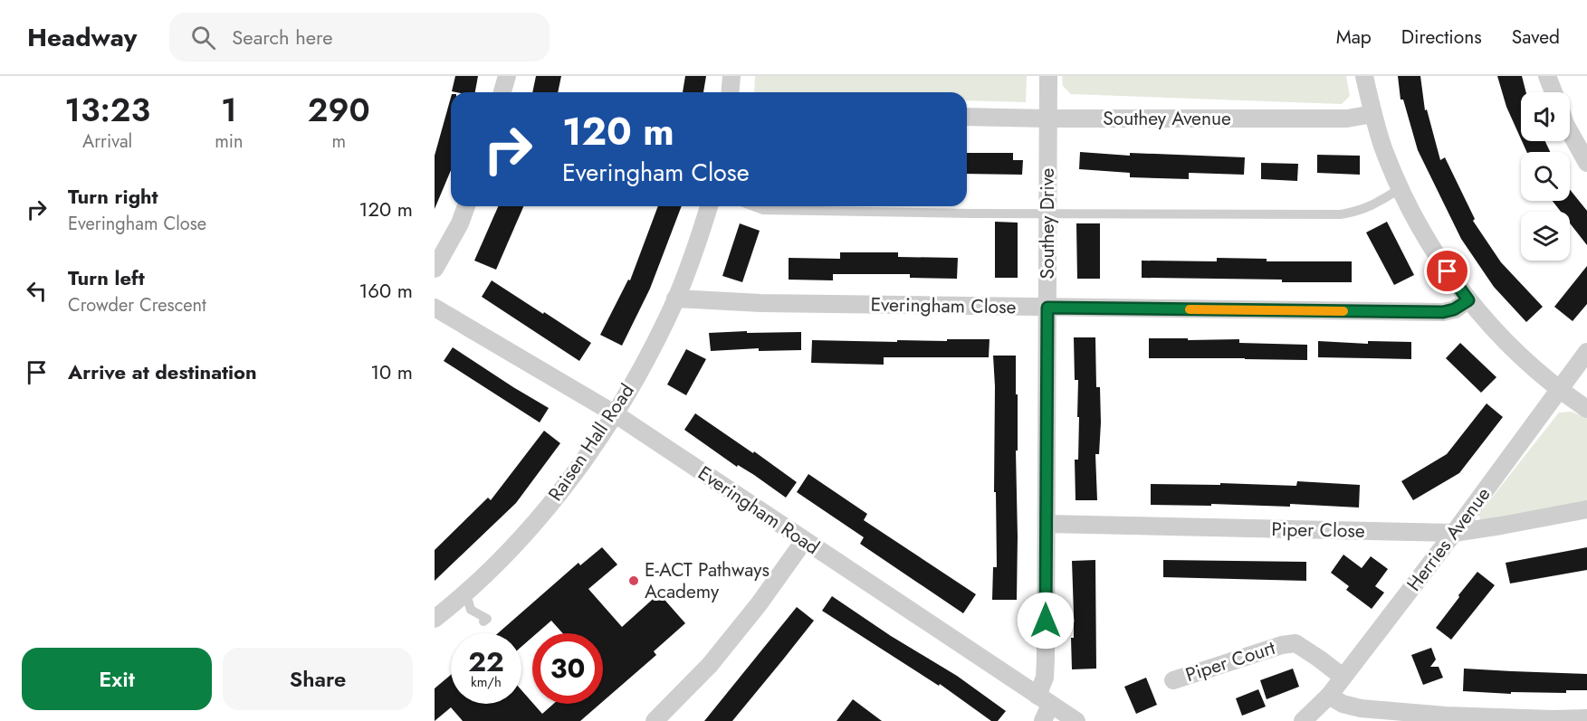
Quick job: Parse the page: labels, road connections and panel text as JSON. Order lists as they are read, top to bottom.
{
  "streets": {
    "street": [
      "Southey Avenue",
      "Southey Drive",
      "Everingham Close",
      "Raisen Hall Road",
      "Everingham Road",
      "Piper Close",
      "Herries Avenue",
      "Piper Court"
    ]
  },
  "crossings": [
    ["Southey Avenue", "Southey Drive"],
    ["Southey Drive", "Everingham Close"],
    ["Southey Drive", "Everingham Road"],
    ["Southey Drive", "Piper Close"],
    ["Everingham Close", "Raisen Hall Road"],
    ["Raisen Hall Road", "Everingham Road"],
    ["Piper Close", "Herries Avenue"],
    ["Herries Avenue", "Piper Court"]
  ],
  "places": ["E-ACT Pathways Academy"],
  "page": {
    "header": "Headway",
    "search": "Search here",
    "nav": ["Map", "Directions", "Saved"],
    "eta": [
      "13:23",
      "Arrival",
      "1",
      "min",
      "290",
      "m"
    ],
    "turn": ["120 m", "Everingham Close"],
    "list": [
      {
        "name": "Turn right",
        "note": "Everingham Close",
        "value": "120 m"
      },
      {
        "name": "Turn left",
        "note": "Crowder Crescent",
        "value": "160 m"
      },
      {
        "name": "Arrive at destination",
        "value": "10 m"
      }
    ],
    "speed": "22 km/h",
    "limit": "30",
    "buttons": ["Exit", "Share"]
  }
}
